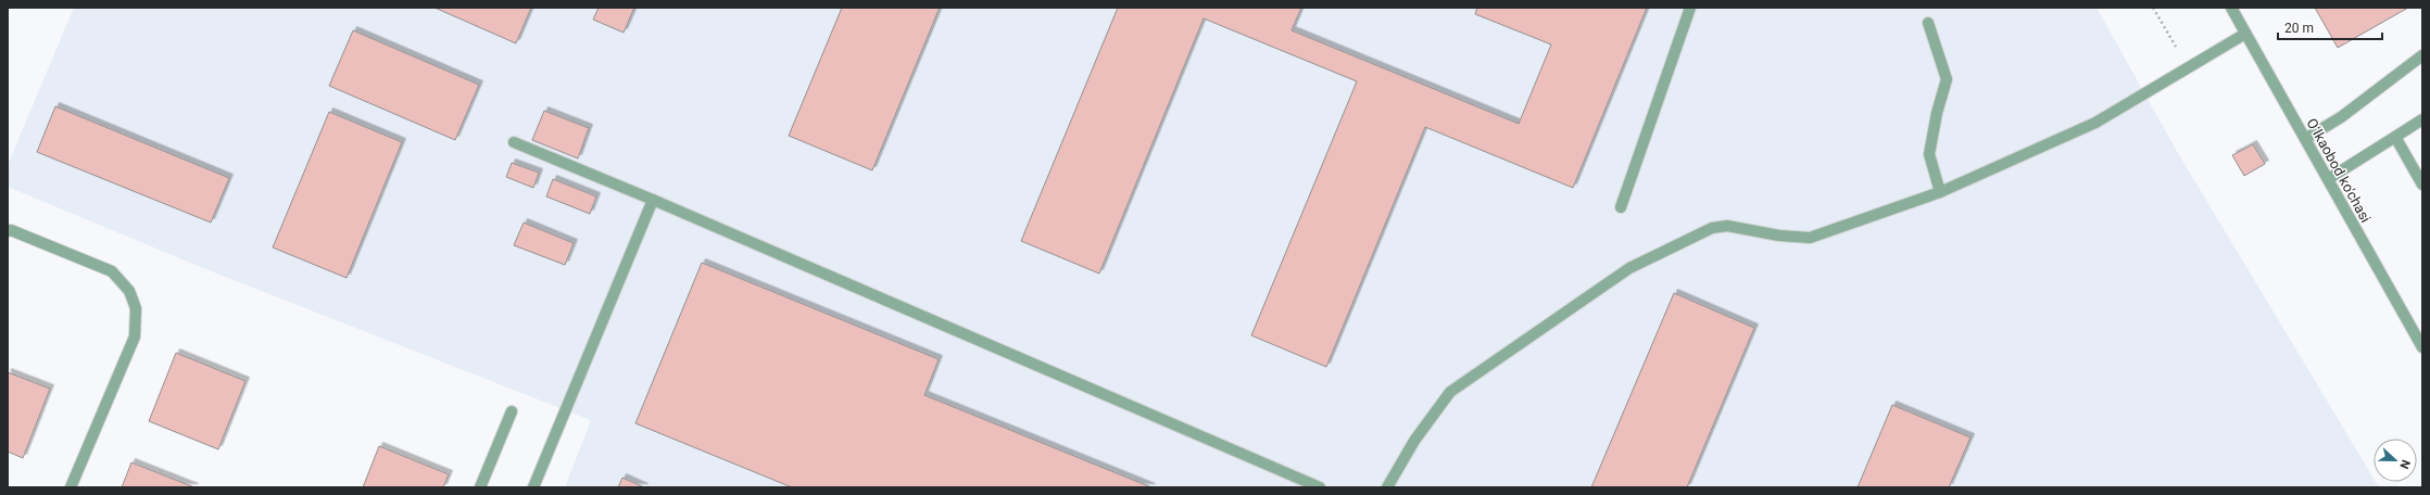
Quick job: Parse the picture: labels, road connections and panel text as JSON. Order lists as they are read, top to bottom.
{
  "streets": {
    "street": ["Oʻlkaobod ko'chasi"]
  },
  "scale_bar": "20 m",
  "north": "right"
}
